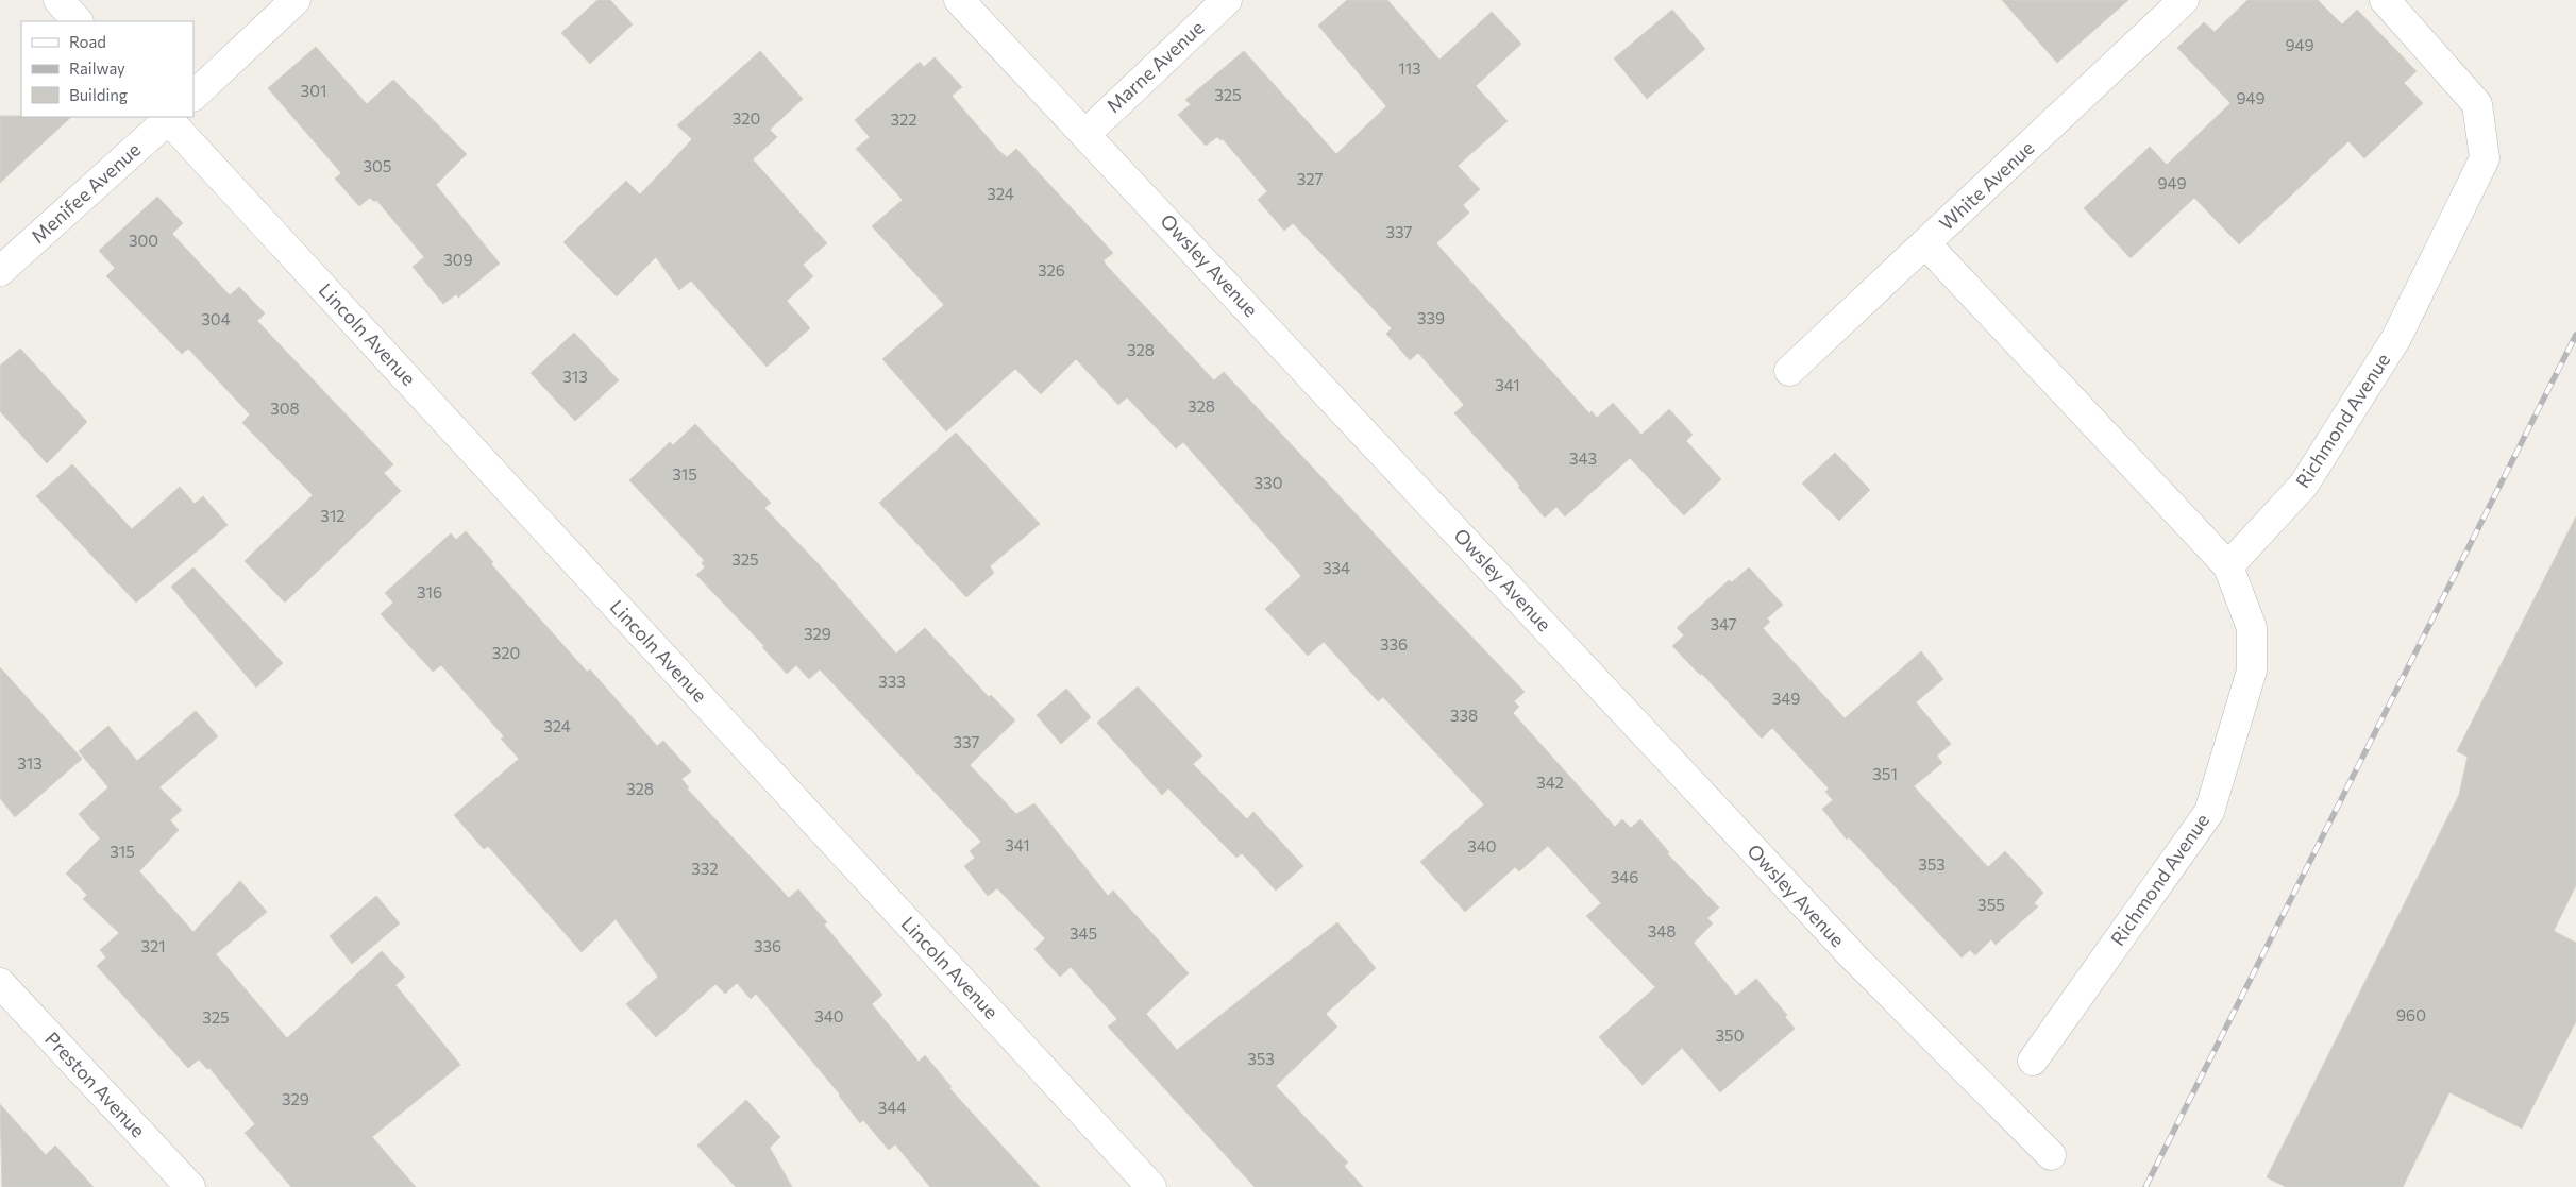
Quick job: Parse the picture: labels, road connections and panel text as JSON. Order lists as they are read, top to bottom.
{
  "streets": {
    "street": [
      "Marne Avenue",
      "White Avenue",
      "Menifee Avenue",
      "Owsley Avenue",
      "Lincoln Avenue",
      "Richmond Avenue",
      "Preston Avenue"
    ]
  },
  "crossings": [
    ["Marne Avenue", "Owsley Avenue"],
    ["Menifee Avenue", "Lincoln Avenue"]
  ],
  "house_numbers": [
    "949",
    "113",
    "301",
    "325",
    "949",
    "320",
    "322",
    "305",
    "327",
    "949",
    "324",
    "337",
    "300",
    "309",
    "326",
    "339",
    "304",
    "328",
    "313",
    "341",
    "328",
    "308",
    "343",
    "315",
    "330",
    "312",
    "325",
    "334",
    "316",
    "347",
    "329",
    "336",
    "320",
    "333",
    "349",
    "338",
    "324",
    "337",
    "313",
    "351",
    "342",
    "328",
    "341",
    "340",
    "315",
    "353",
    "332",
    "346",
    "355",
    "348",
    "345",
    "321",
    "336",
    "960",
    "340",
    "325",
    "350",
    "353",
    "329",
    "344"
  ],
  "legend": ["Road", "Railway", "Building"]
}
